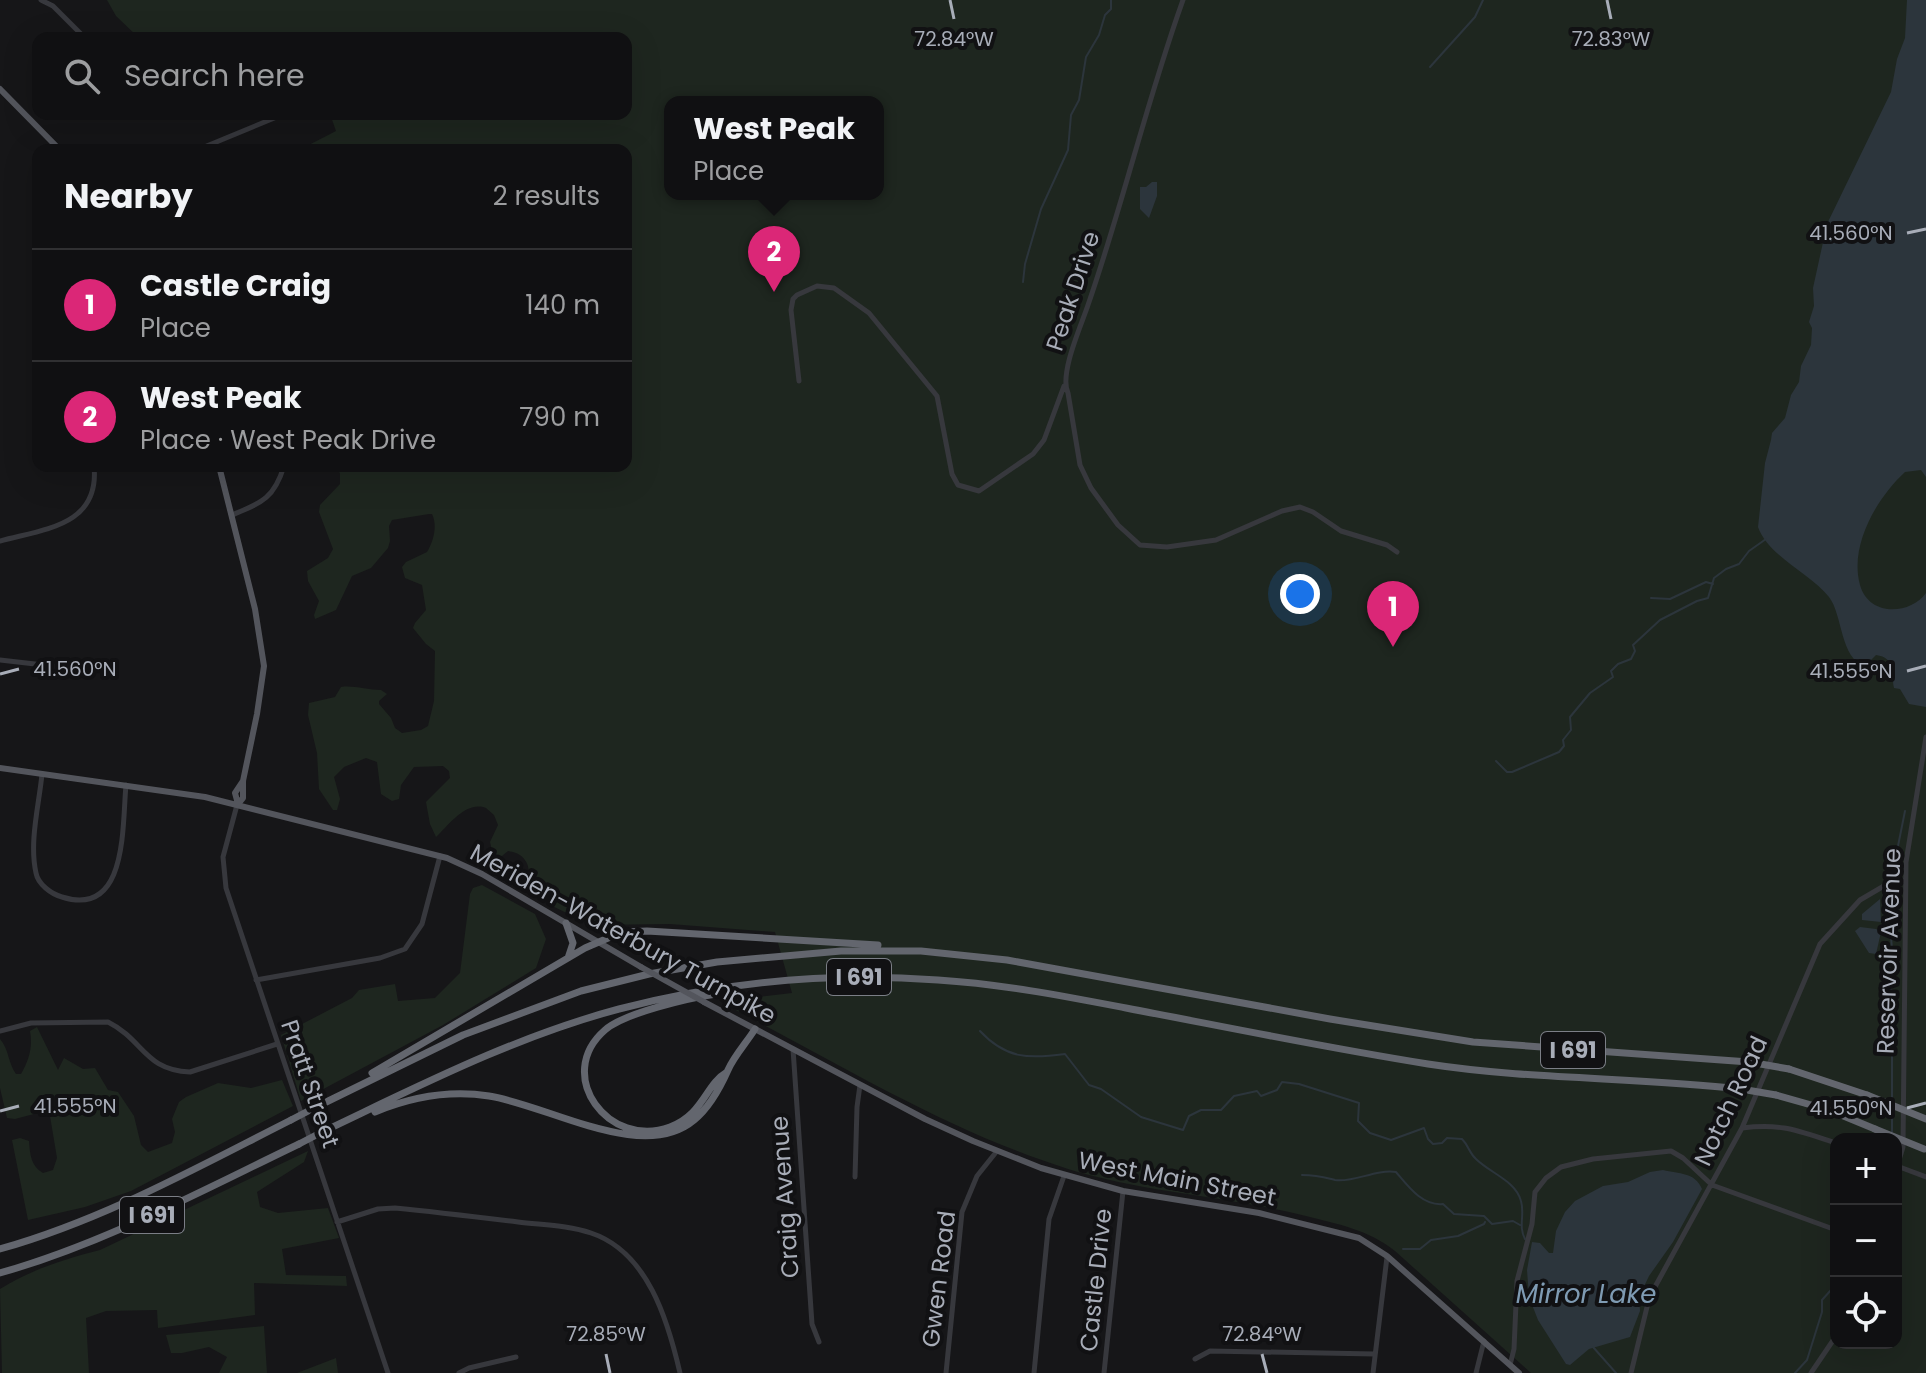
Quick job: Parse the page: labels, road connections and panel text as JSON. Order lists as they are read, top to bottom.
{
  "streets": {
    "highway": ["I 691"],
    "main road": ["Meriden-Waterbury Turnpike", "West Main Street"],
    "street": [
      "Peak Drive",
      "Reservoir Avenue",
      "Pratt Street",
      "Notch Road",
      "Craig Avenue",
      "Gwen Road",
      "Castle Drive"
    ]
  },
  "crossings": [
    ["Meriden-Waterbury Turnpike", "Pratt Street"],
    ["Meriden-Waterbury Turnpike", "West Main Street"],
    ["Meriden-Waterbury Turnpike", "Craig Avenue"],
    ["Reservoir Avenue", "Notch Road"],
    ["West Main Street", "Gwen Road"],
    ["West Main Street", "Castle Drive"]
  ],
  "water": ["Mirror Lake"],
  "page": {
    "search": "Search here",
    "popup": ["West Peak", "Place"],
    "heading": ["Nearby", "2 results"],
    "pins": ["2", "1"],
    "list": [
      {
        "mark": "1",
        "name": "Castle Craig",
        "note": "Place",
        "value": "140 m"
      },
      {
        "mark": "2",
        "name": "West Peak",
        "note": "Place · West Peak Drive",
        "value": "790 m"
      }
    ],
    "map_buttons": ["+", "−"]
  },
  "coordinates": [
    "72.84°W",
    "72.83°W",
    "41.560°N",
    "41.555°N",
    "41.550°N",
    "72.85°W"
  ]
}
